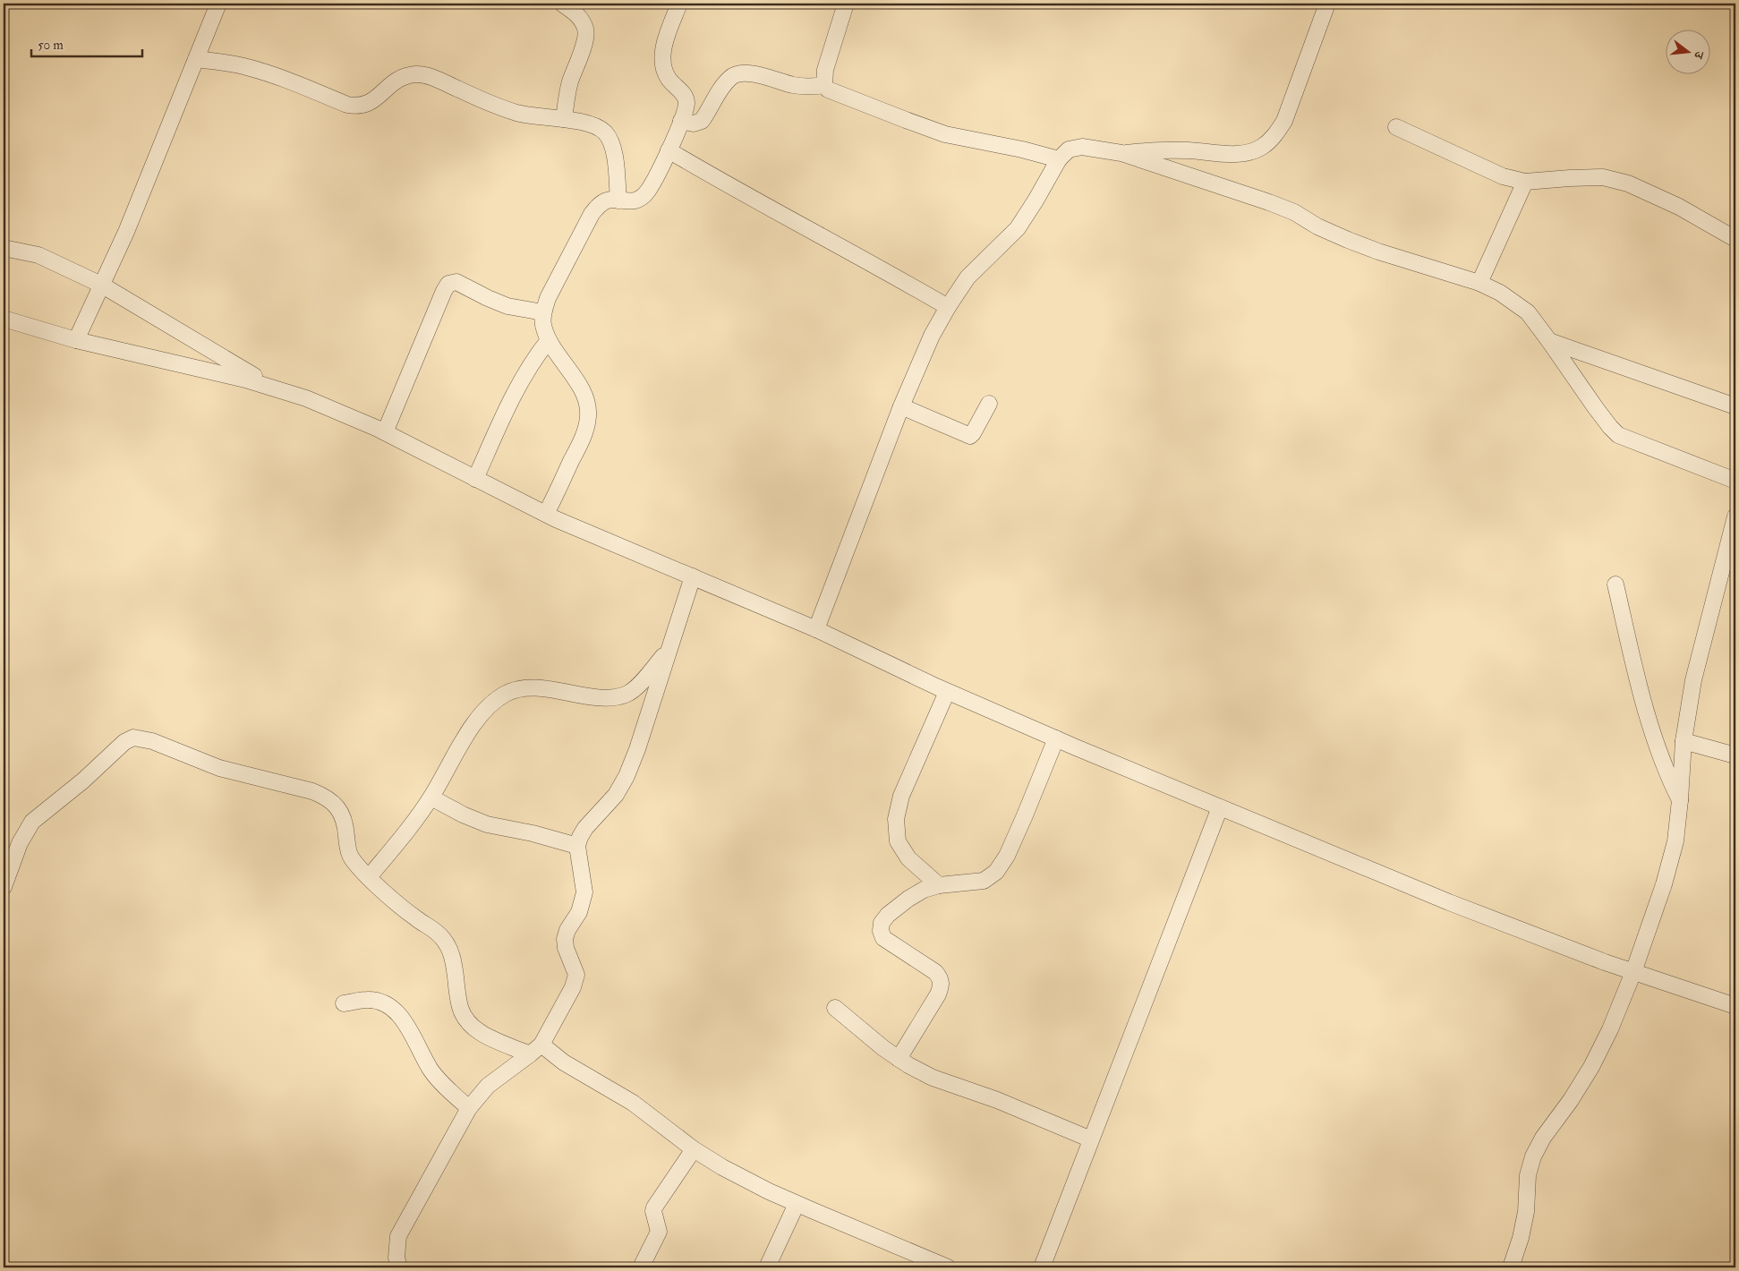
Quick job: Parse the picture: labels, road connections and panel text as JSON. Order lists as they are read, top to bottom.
{
  "scale_bar": "50 m",
  "north": "right"
}
